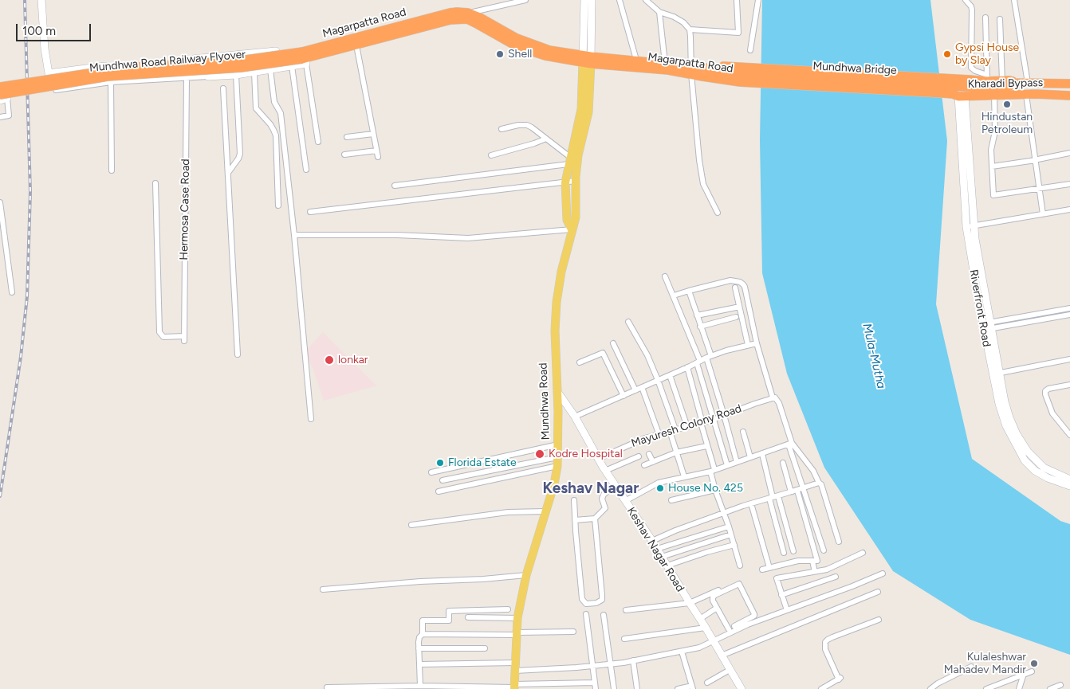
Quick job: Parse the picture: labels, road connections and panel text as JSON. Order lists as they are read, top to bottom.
{
  "streets": {
    "highway": [
      "Magarpatta Road",
      "Mundhwa Road Railway Flyover",
      "Mundhwa Bridge",
      "Kharadi Bypass"
    ],
    "main road": ["Mundhwa Road"],
    "street": [
      "Hermosa Case Road",
      "Riverfront Road",
      "Mayuresh Colony Road",
      "Keshav Nagar Road"
    ]
  },
  "crossings": [
    ["Magarpatta Road", "Mundhwa Road Railway Flyover"],
    ["Magarpatta Road", "Mundhwa Road"],
    ["Mundhwa Bridge", "Kharadi Bypass"],
    ["Mundhwa Bridge", "Riverfront Road"],
    ["Kharadi Bypass", "Riverfront Road"],
    ["Mundhwa Road", "Keshav Nagar Road"],
    ["Mayuresh Colony Road", "Keshav Nagar Road"]
  ],
  "districts": ["Keshav Nagar"],
  "water": ["Mula-Mutha"],
  "places": [
    "Shell",
    "Gypsi House by Slay",
    "Hindustan Petroleum",
    "lonkar",
    "Kodre Hospital",
    "Florida Estate",
    "House No. 425",
    "Kulaleshwar Mahadev Mandir"
  ],
  "scale_bar": "100 m"
}
